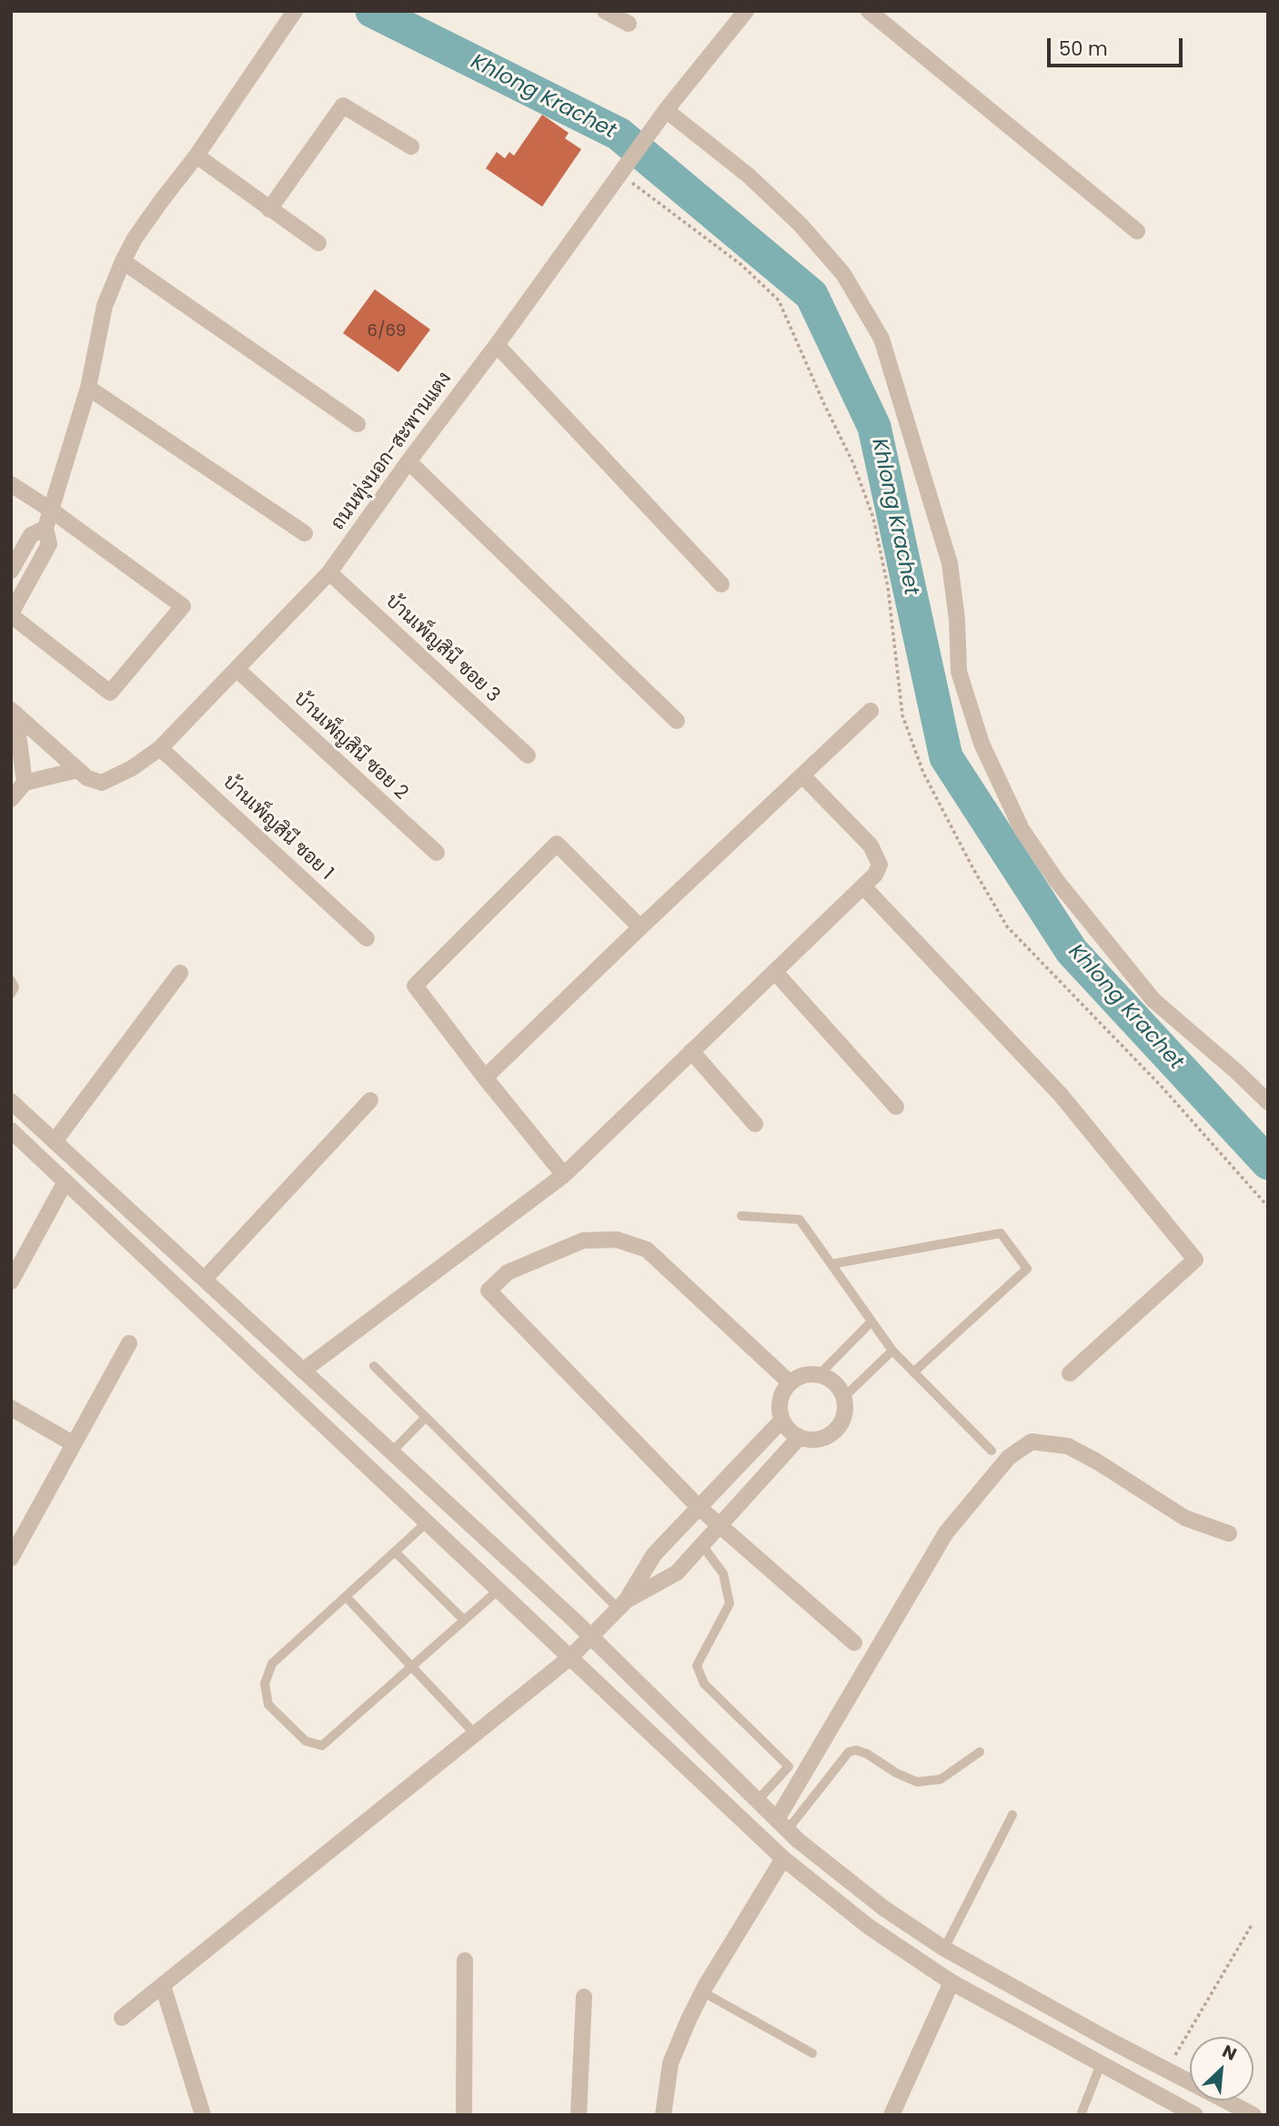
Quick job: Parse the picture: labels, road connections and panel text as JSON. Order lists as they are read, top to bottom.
{
  "streets": {
    "street": [
      "ถนนทุ่งนอก-สะพานแตง",
      "บ้านเพ็ญสินี ซอย 3",
      "บ้านเพ็ญสินี ซอย 2",
      "บ้านเพ็ญสินี ซอย 1"
    ]
  },
  "crossings": [
    ["ถนนทุ่งนอก-สะพานแตง", "บ้านเพ็ญสินี ซอย 3"],
    ["ถนนทุ่งนอก-สะพานแตง", "บ้านเพ็ญสินี ซอย 2"],
    ["ถนนทุ่งนอก-สะพานแตง", "บ้านเพ็ญสินี ซอย 1"]
  ],
  "water": ["Khlong Krachet"],
  "house_numbers": ["6/69"],
  "scale_bar": "50 m",
  "north": "top right"
}
